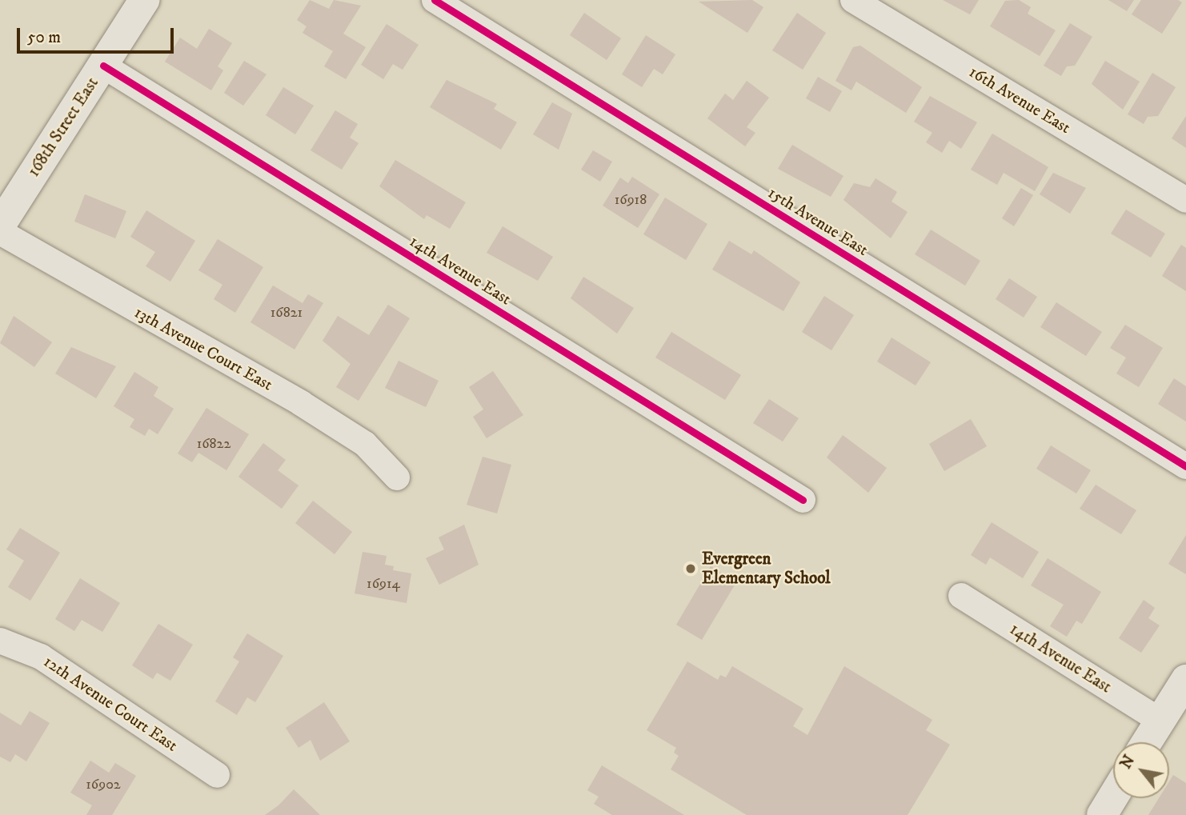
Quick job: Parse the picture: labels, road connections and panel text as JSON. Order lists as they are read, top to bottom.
{
  "streets": {
    "street": [
      "16th Avenue East",
      "168th Street East",
      "15th Avenue East",
      "14th Avenue East",
      "13th Avenue Court East",
      "12th Avenue Court East"
    ]
  },
  "crossings": [
    ["168th Street East", "14th Avenue East"]
  ],
  "places": ["Evergreen Elementary School"],
  "house_numbers": [
    "16918",
    "16821",
    "16822",
    "16914",
    "16902"
  ],
  "scale_bar": "50 m",
  "north": "top left"
}
